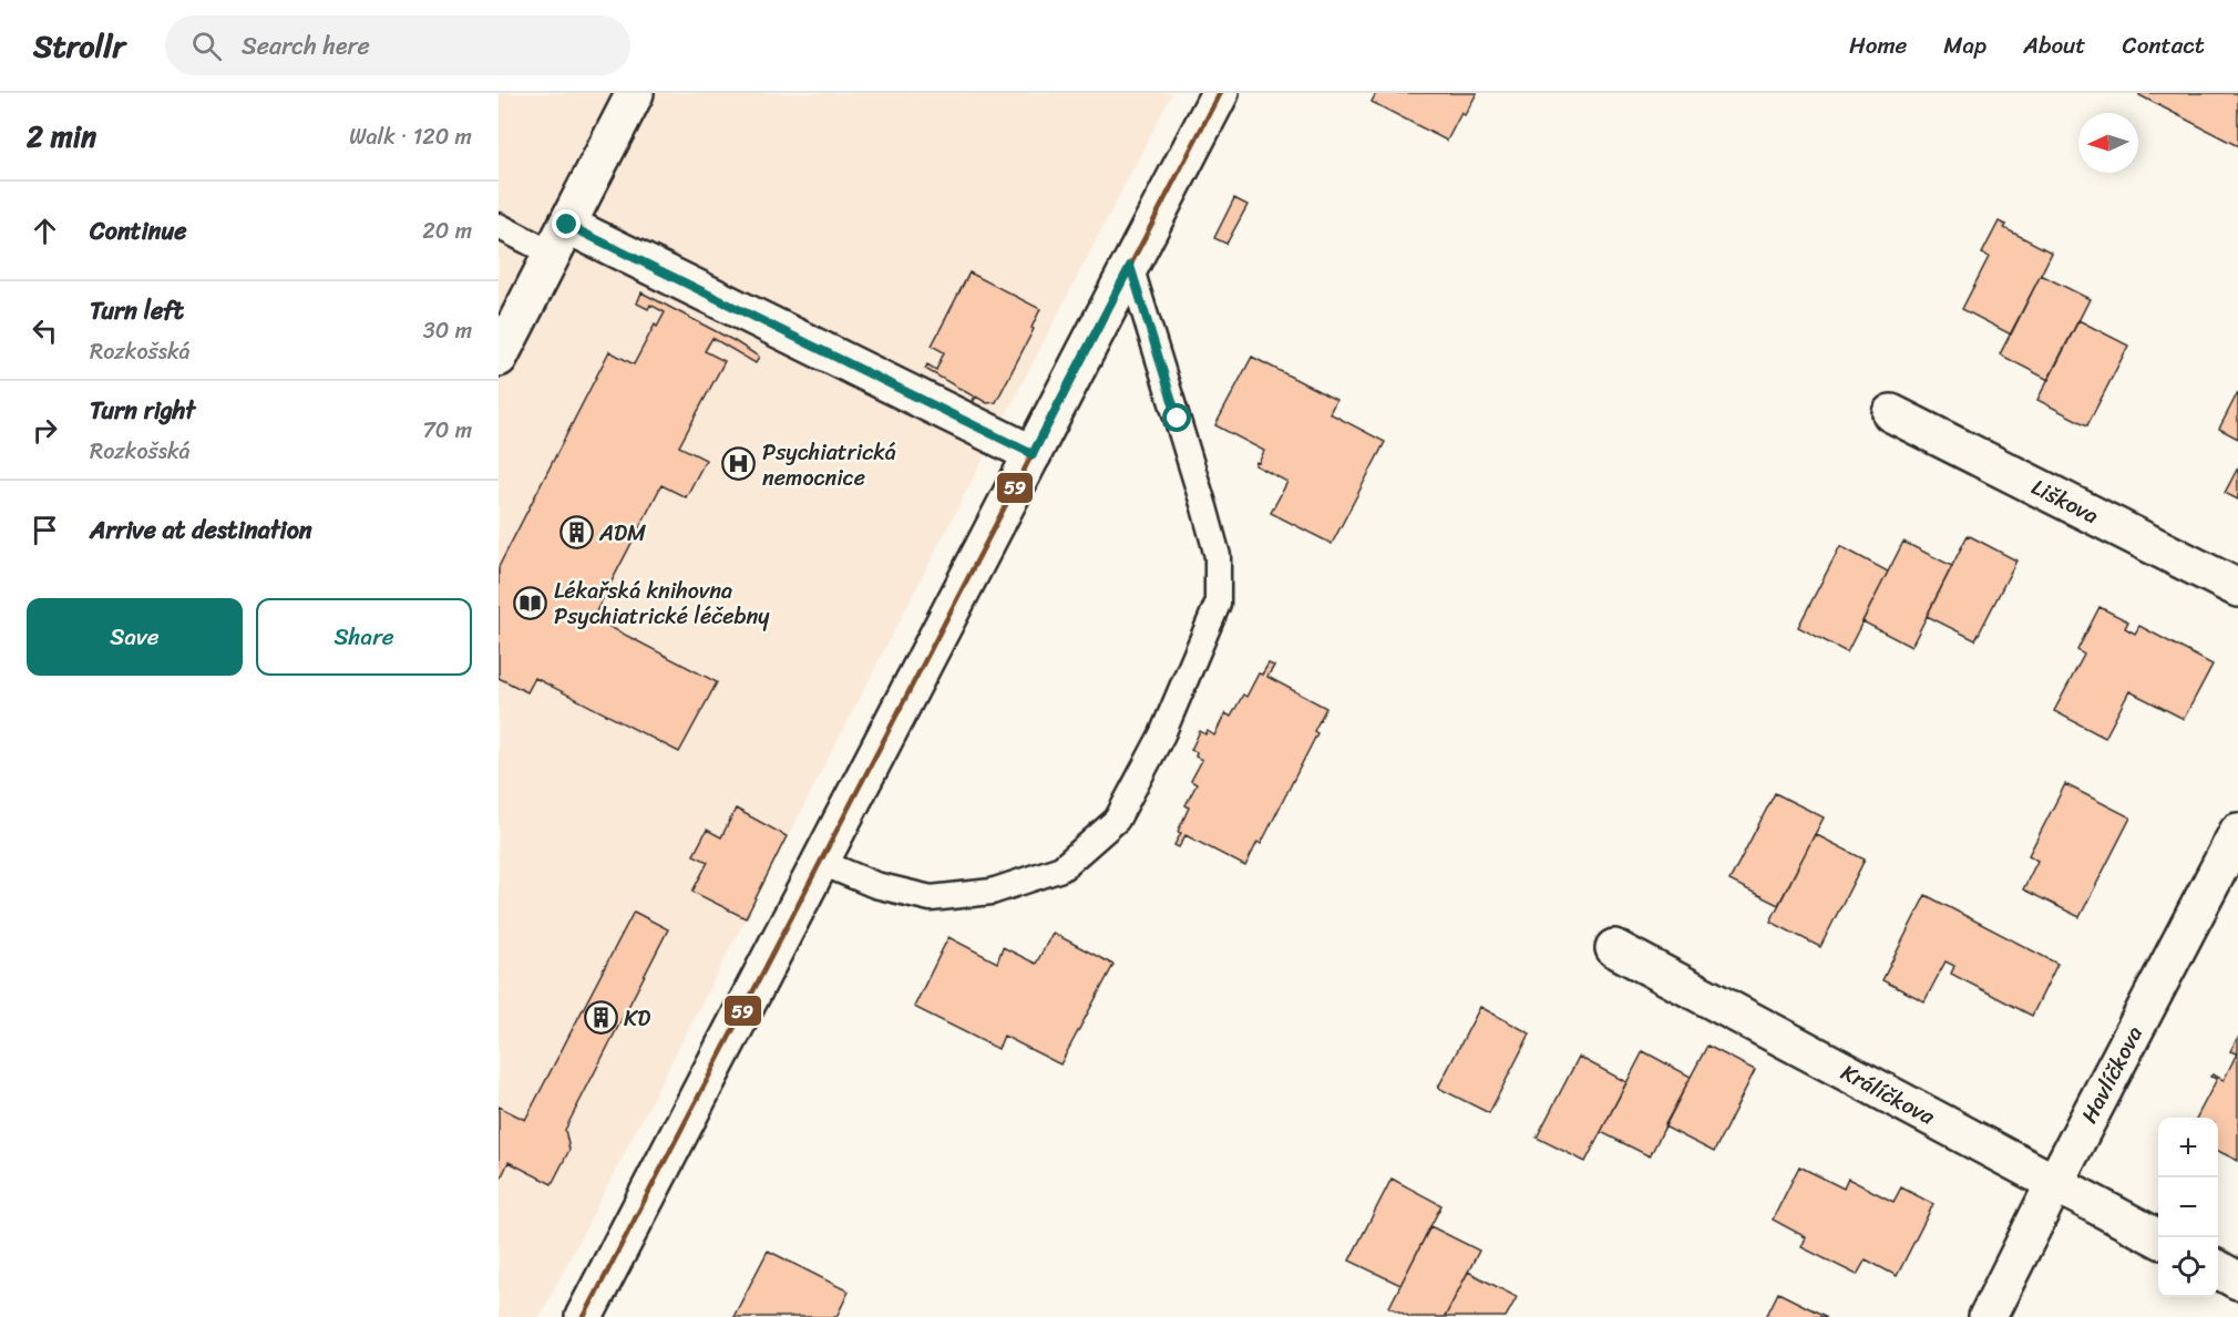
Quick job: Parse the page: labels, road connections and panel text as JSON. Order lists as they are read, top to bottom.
{
  "streets": {
    "street": ["Liškova", "Havlíčkova", "Králíčkova"]
  },
  "crossings": [
    ["Havlíčkova", "Králíčkova"]
  ],
  "places": {
    "hospital": ["Psychiatrická nemocnice"],
    "building": ["ADM", "KD"],
    "library": ["Lékařská knihovna Psychiatrické léčebny"]
  },
  "lines": ["transit line 59"],
  "north": "left",
  "page": {
    "header": "Strollr",
    "search": "Search here",
    "nav": [
      "Home",
      "Map",
      "About",
      "Contact"
    ],
    "heading": ["2 min", "Walk · 120 m"],
    "list": [
      ["Continue", "20 m"],
      ["Turn left", "Rozkošská", "30 m"],
      ["Turn right", "Rozkošská", "70 m"],
      "Arrive at destination"
    ],
    "buttons": ["Save", "Share"],
    "map_buttons": ["+", "−"]
  }
}
